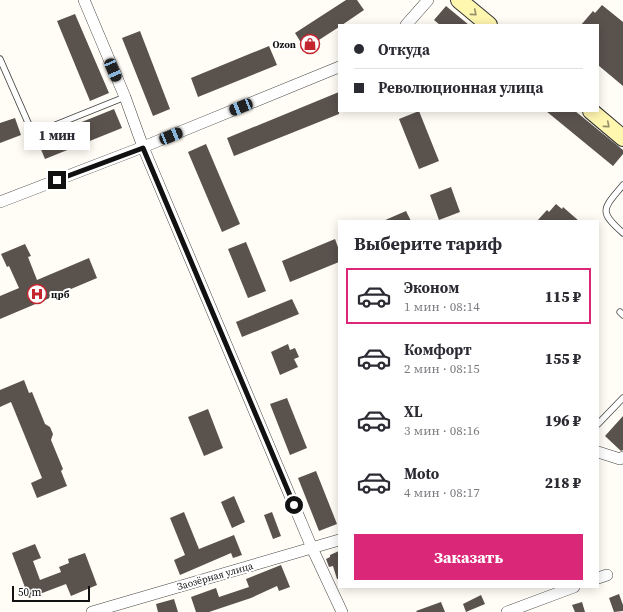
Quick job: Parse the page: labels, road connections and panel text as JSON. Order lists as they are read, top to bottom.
{
  "streets": {
    "street": ["Заозёрная улица"]
  },
  "places": {
    "shop": ["Ozon"],
    "hospital": ["црб"]
  },
  "scale_bar": "50 m",
  "page": {
    "banner": ["Откуда", "Революционная улица"],
    "bubble": "1 мин",
    "heading": "Выберите тариф",
    "list": [
      {
        "name": "Эконом",
        "note": "1 мин · 08:14",
        "value": "115 ₽"
      },
      {
        "name": "Комфорт",
        "note": "2 мин · 08:15",
        "value": "155 ₽"
      },
      {
        "name": "XL",
        "note": "3 мин · 08:16",
        "value": "196 ₽"
      },
      {
        "name": "Moto",
        "note": "4 мин · 08:17",
        "value": "218 ₽"
      }
    ],
    "buttons": "Заказать",
    "scale": "50 m"
  }
}
